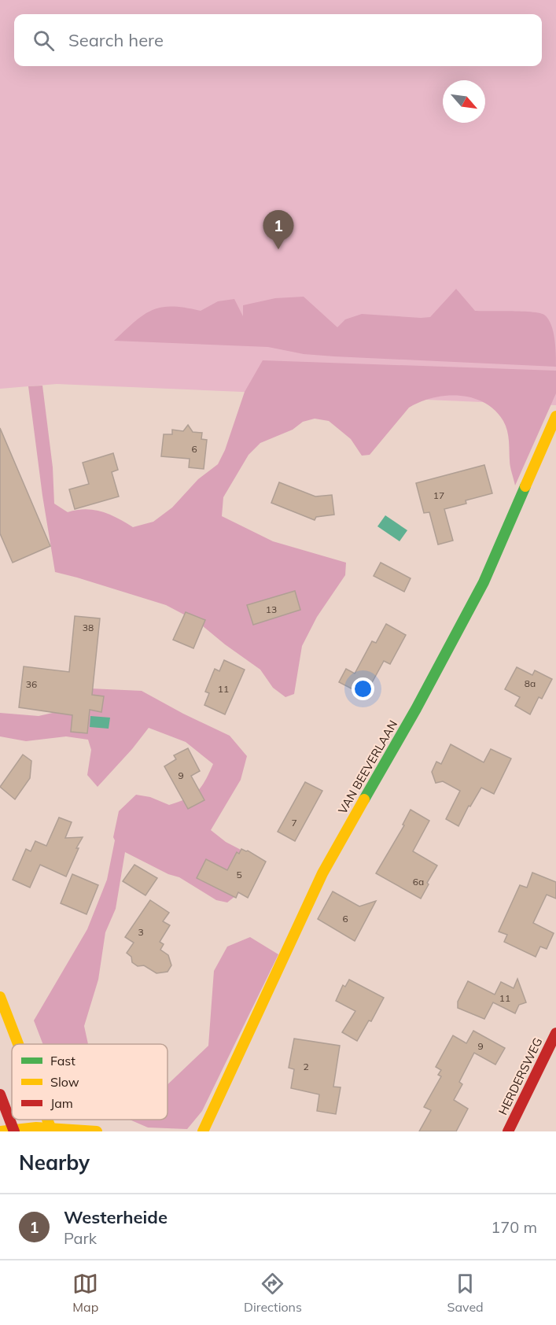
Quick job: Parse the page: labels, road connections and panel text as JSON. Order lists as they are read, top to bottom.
{
  "streets": {
    "street": ["VAN BEEVERLAAN", "HERDERSWEG"]
  },
  "house_numbers": [
    "6",
    "17",
    "13",
    "38",
    "8a",
    "36",
    "11",
    "9",
    "7",
    "5",
    "6a",
    "6",
    "3",
    "11",
    "9",
    "2"
  ],
  "legend": ["Fast", "Slow", "Jam"],
  "north": "bottom right",
  "page": {
    "search": "Search here",
    "pins": "1",
    "heading": "Nearby",
    "list": [
      {
        "mark": "1",
        "name": "Westerheide",
        "note": "Park",
        "value": "170 m"
      }
    ],
    "nav": ["Map", "Directions", "Saved"]
  }
}
